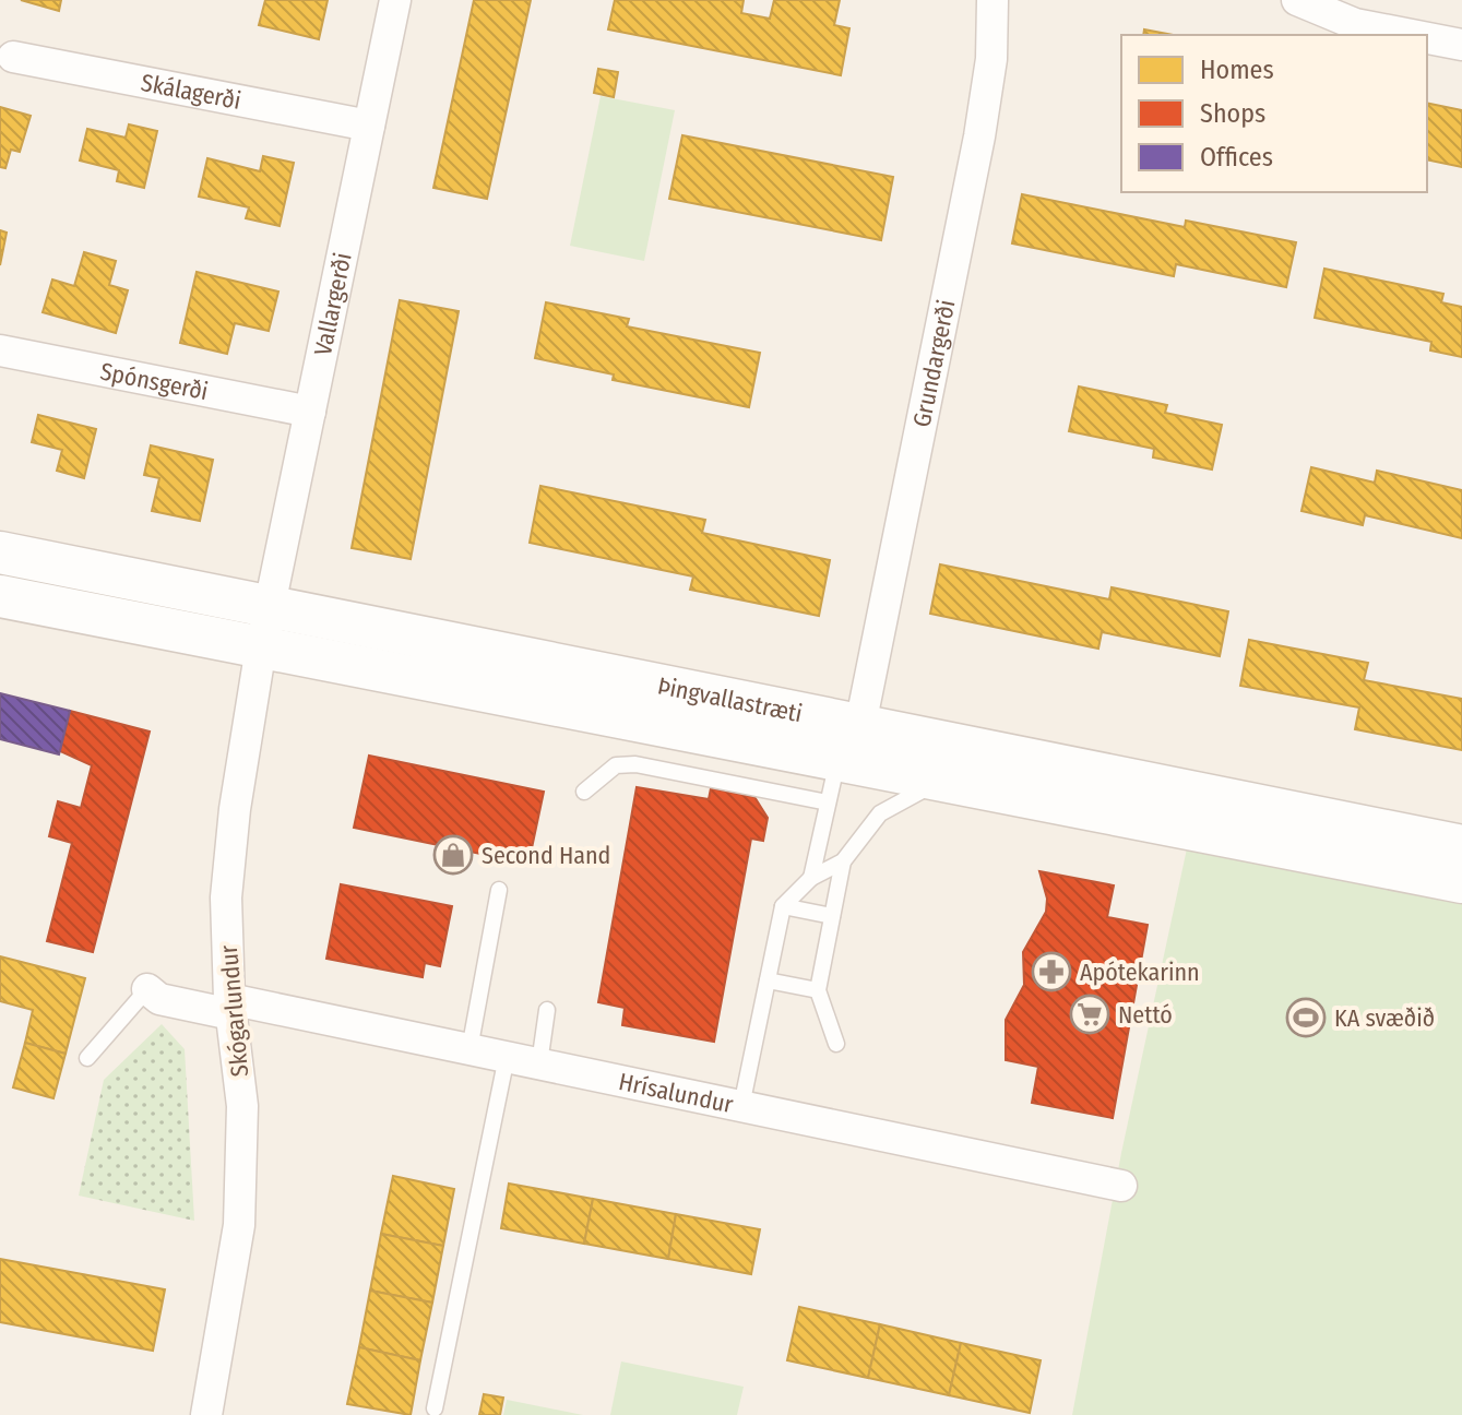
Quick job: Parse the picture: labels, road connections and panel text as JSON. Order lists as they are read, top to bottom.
{
  "streets": {
    "main road": ["Þingvallastræti"],
    "street": [
      "Skálagerði",
      "Vallargerði",
      "Grundargerði",
      "Spónsgerði",
      "Skógarlundur",
      "Hrísalundur"
    ]
  },
  "crossings": [
    ["Skálagerði", "Vallargerði"],
    ["Vallargerði", "Spónsgerði"],
    ["Vallargerði", "Þingvallastræti"],
    ["Vallargerði", "Skógarlundur"],
    ["Grundargerði", "Þingvallastræti"],
    ["Þingvallastræti", "Skógarlundur"],
    ["Skógarlundur", "Hrísalundur"]
  ],
  "places": {
    "shop": ["Second Hand"],
    "pharmacy": ["Apótekarinn"],
    "supermarket": ["Nettó"],
    "sports": ["KA svæðið"]
  },
  "legend": ["Homes", "Shops", "Offices"]
}
